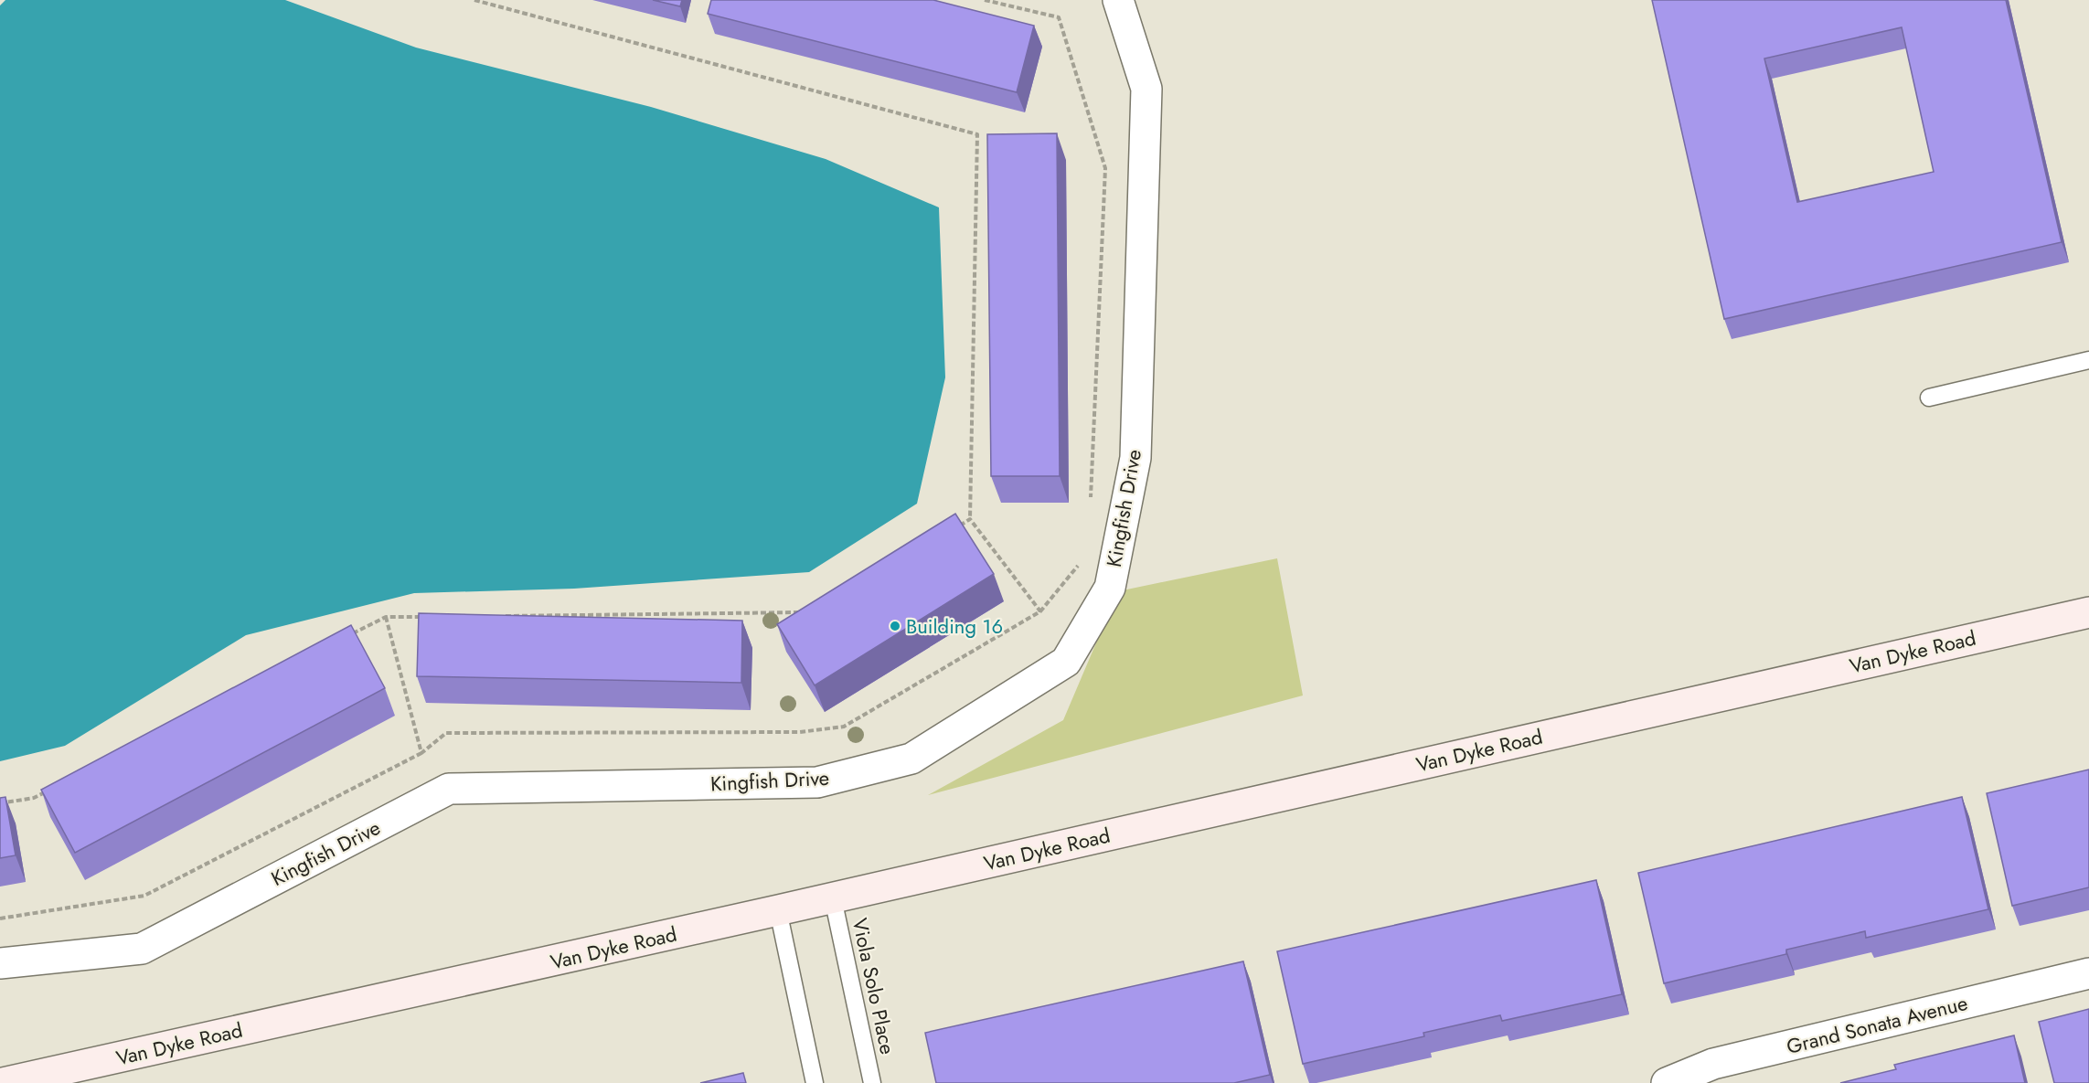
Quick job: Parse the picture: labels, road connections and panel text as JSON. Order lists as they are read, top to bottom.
{
  "streets": {
    "main road": ["Van Dyke Road"],
    "street": ["Kingfish Drive", "Grand Sonata Avenue"],
    "lane": ["Viola Solo Place"]
  },
  "crossings": [
    ["Van Dyke Road", "Viola Solo Place"]
  ],
  "places": ["Building 16"]
}
